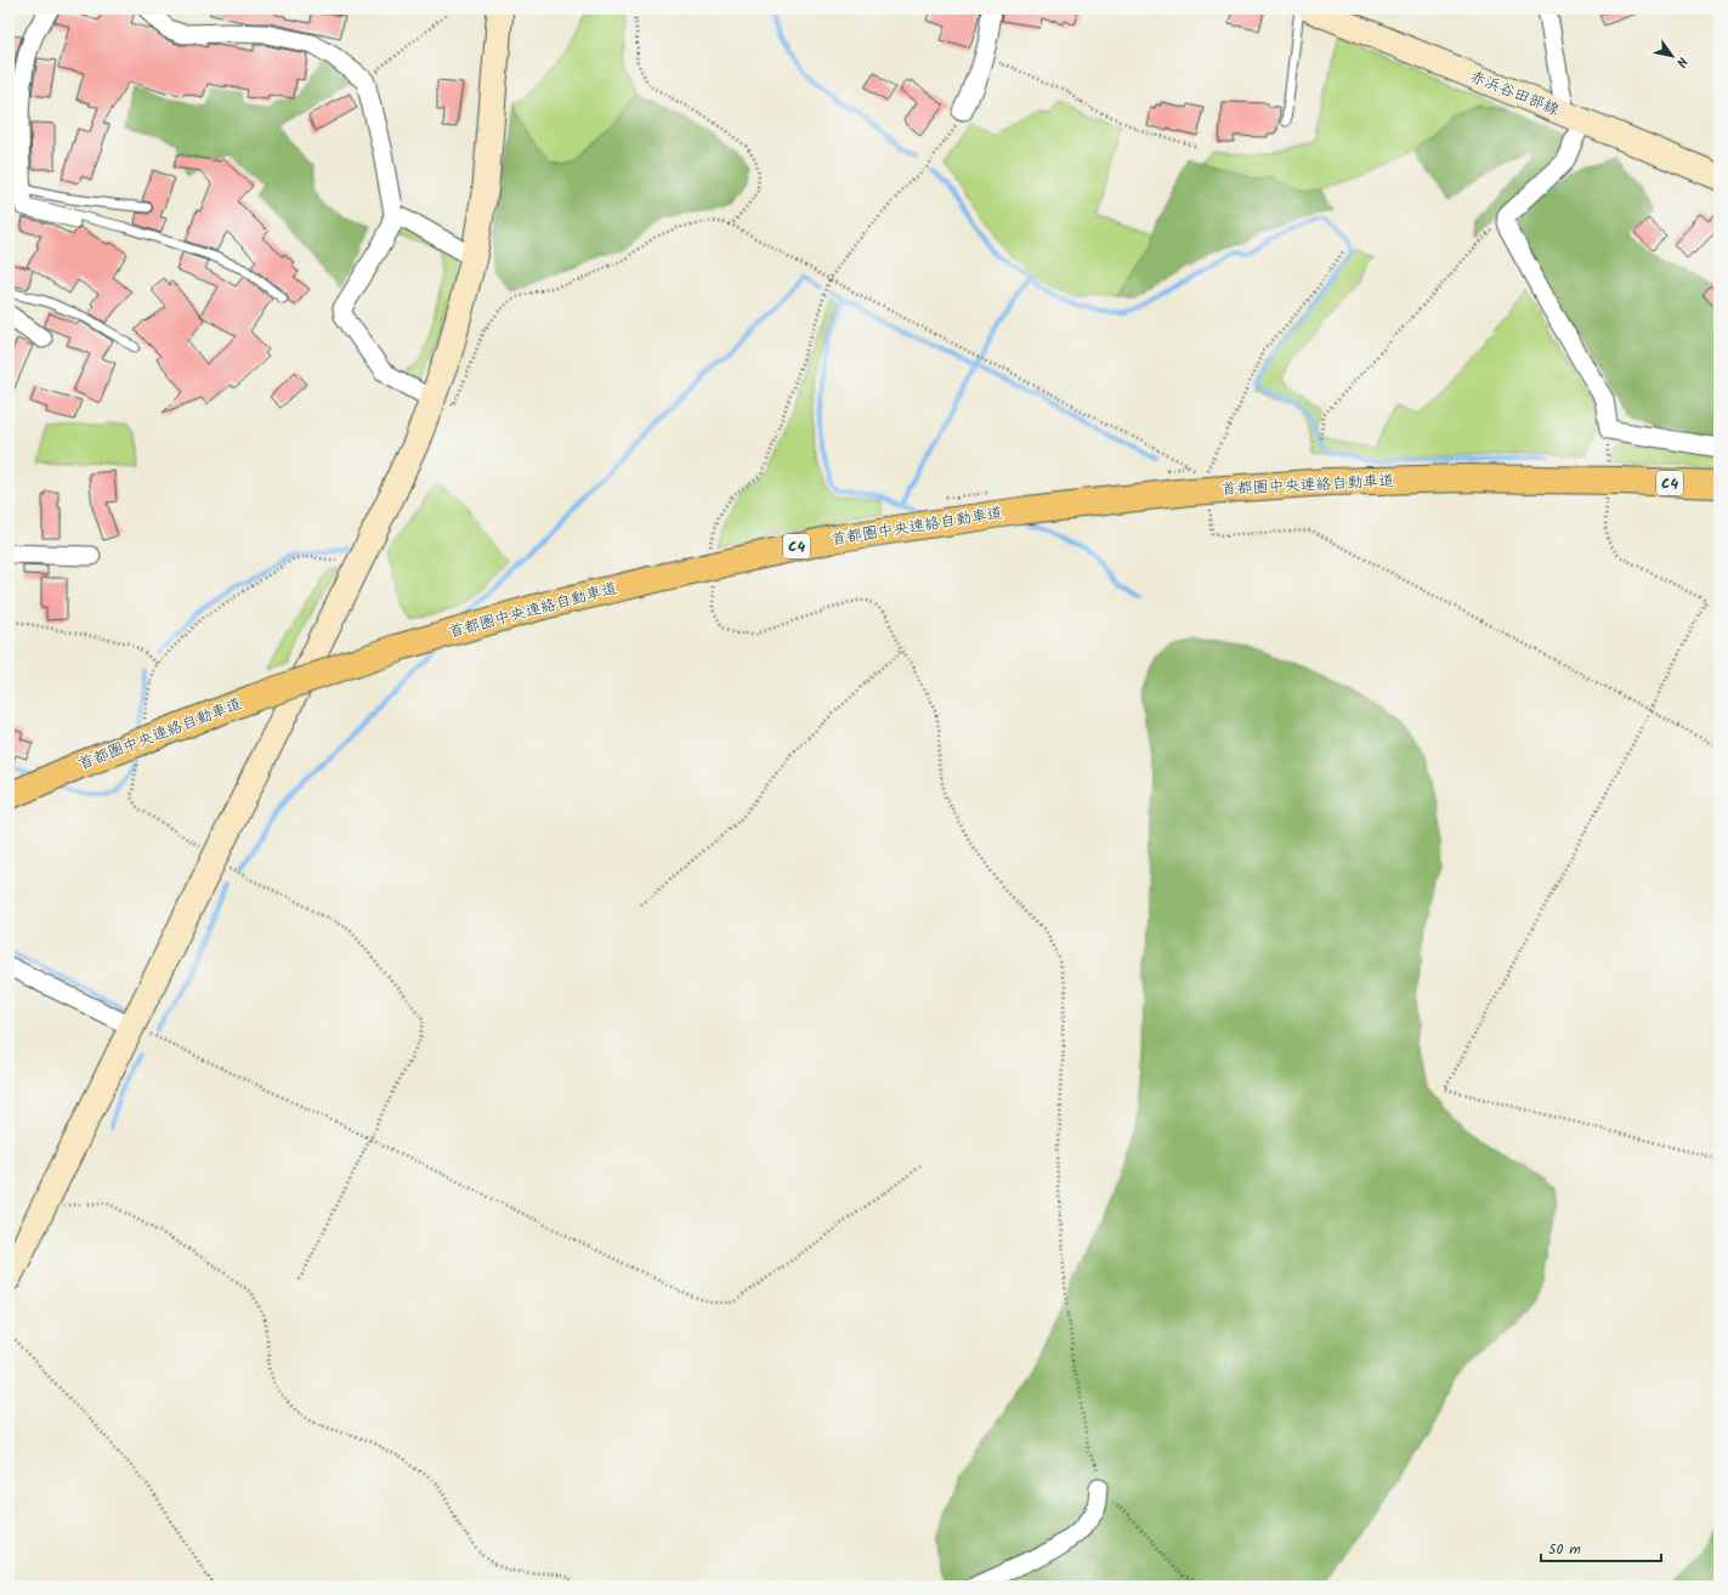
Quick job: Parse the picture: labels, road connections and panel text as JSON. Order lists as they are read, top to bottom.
{
  "streets": {
    "highway": ["C4", "首都圏中央連絡自動車道"],
    "street": ["赤浜谷田部線"]
  },
  "scale_bar": "50 m",
  "north": "bottom right"
}
